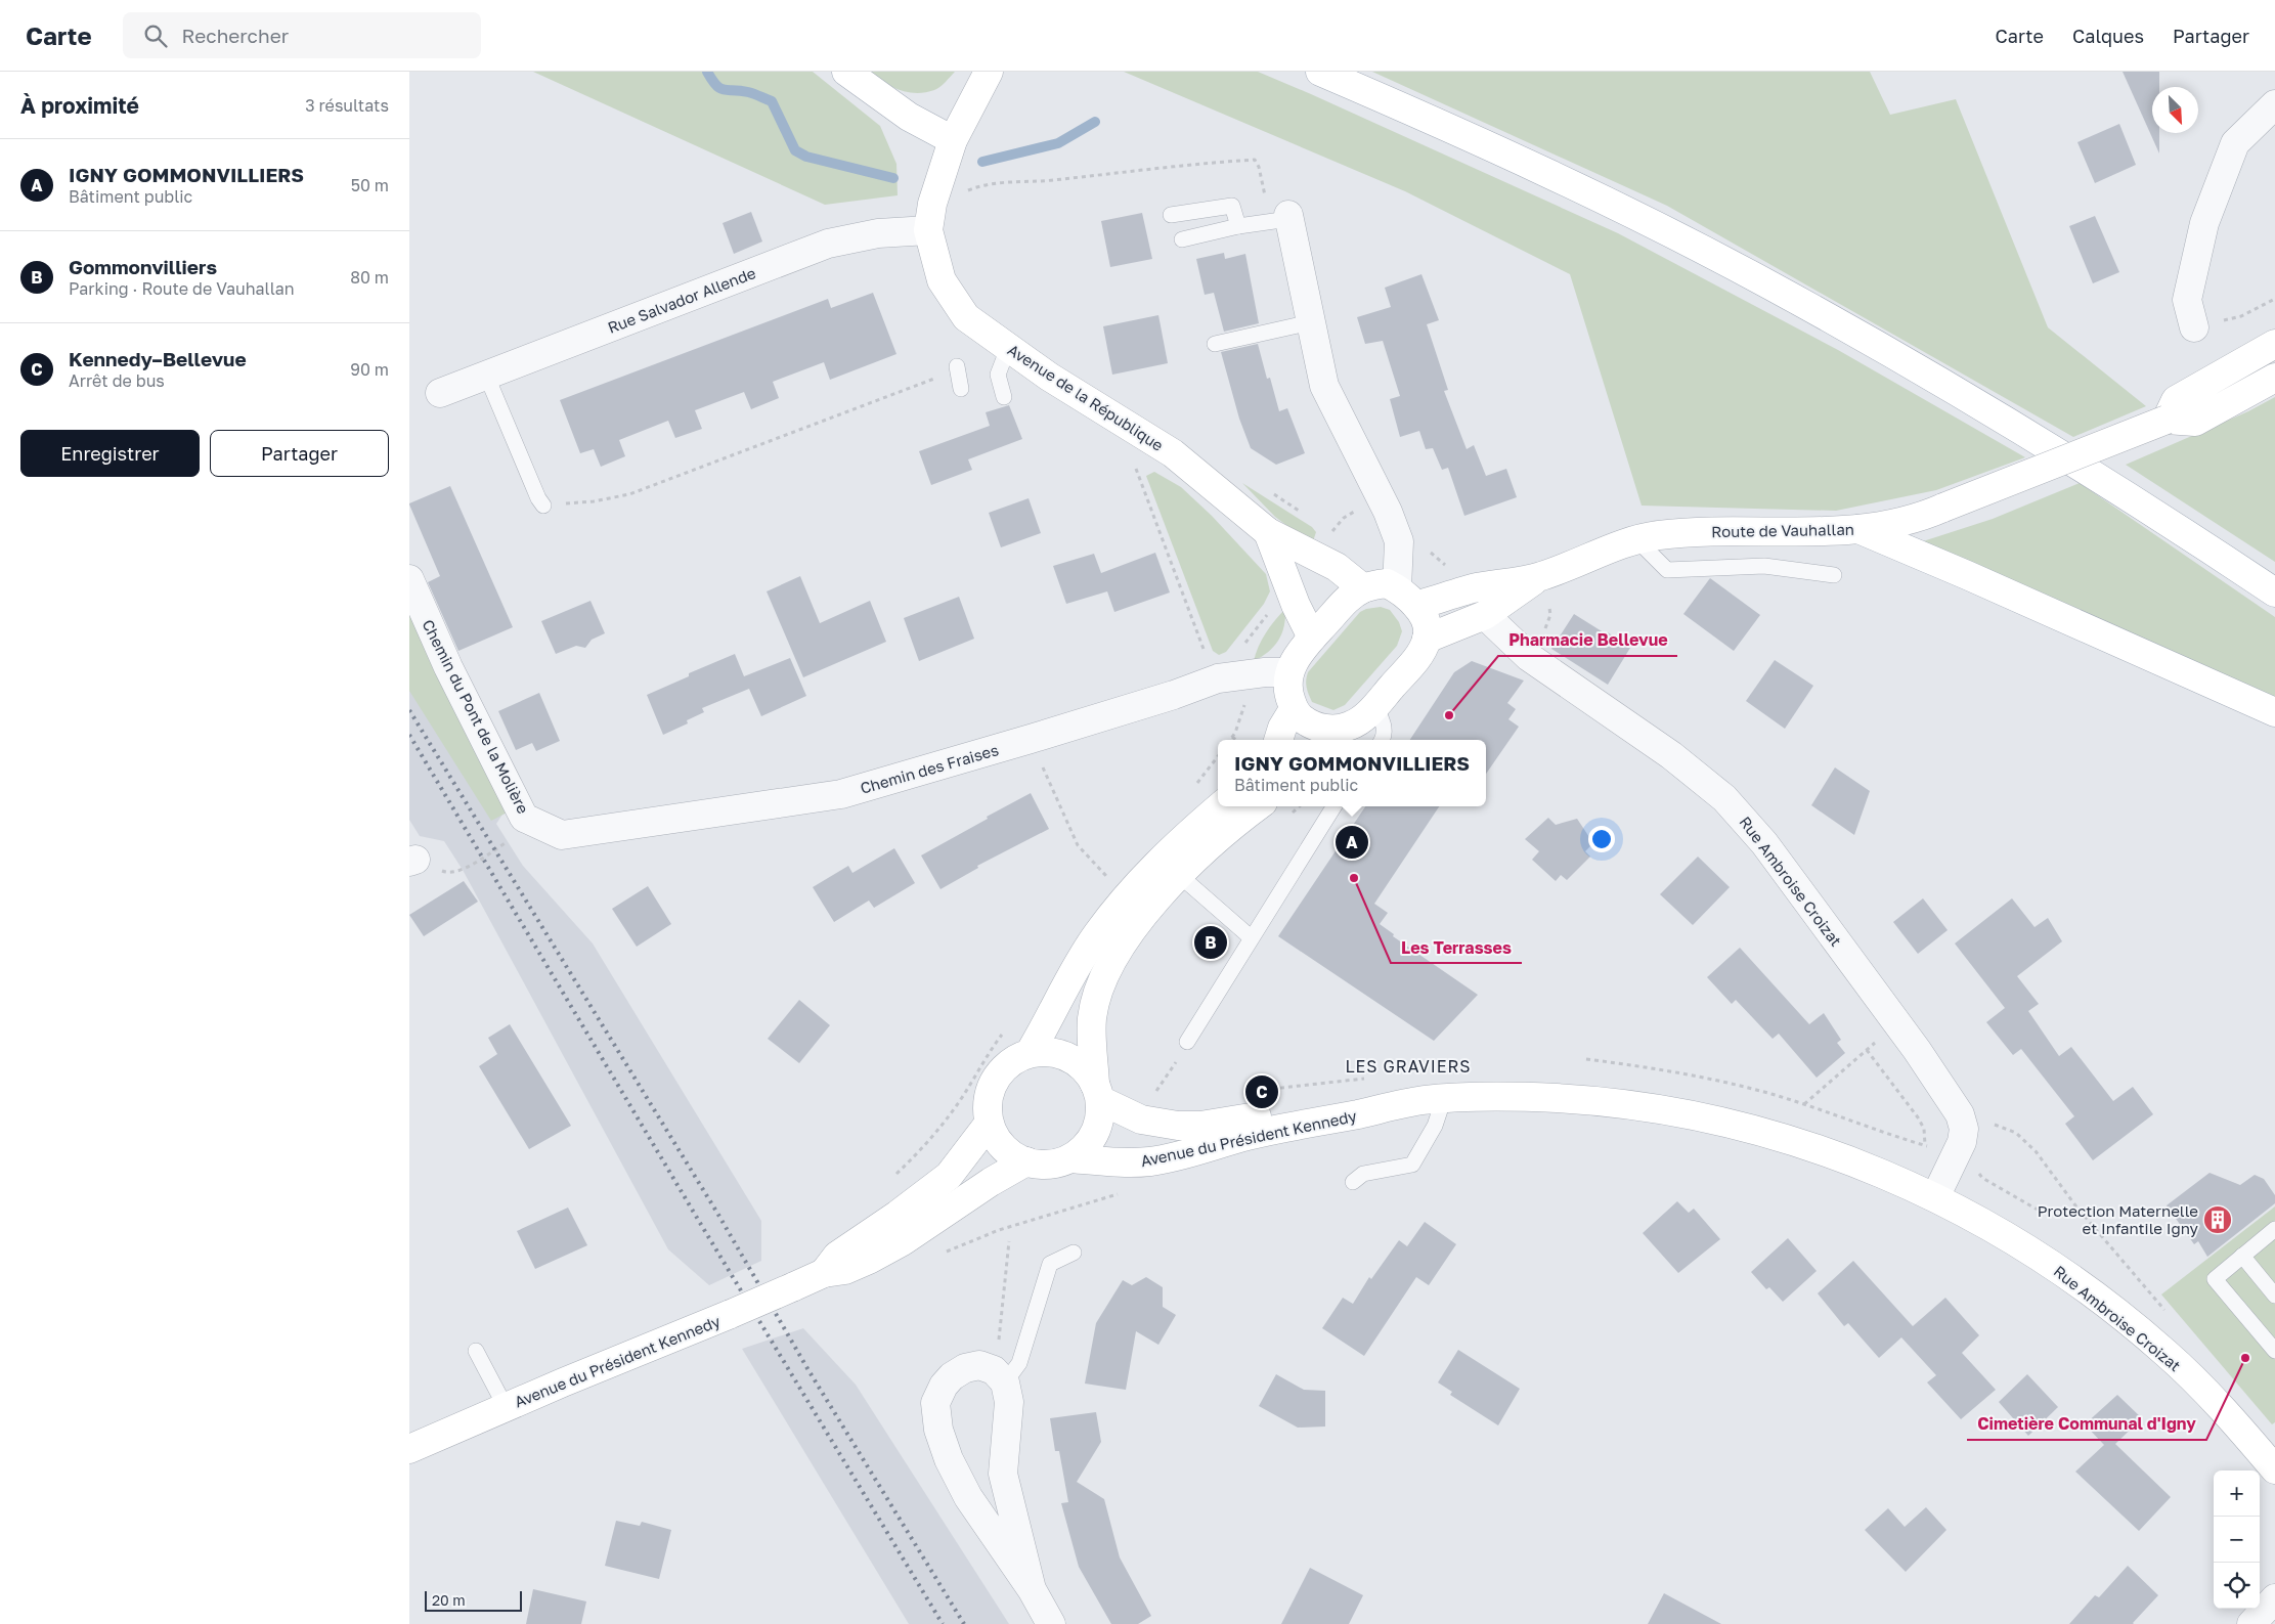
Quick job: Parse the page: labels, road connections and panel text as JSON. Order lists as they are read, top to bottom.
{
  "streets": {
    "main road": [
      "Avenue de la République",
      "Route de Vauhallan",
      "Rue Ambroise Croizat",
      "Avenue du Président Kennedy"
    ],
    "street": ["Rue Salvador Allende", "Chemin du Pont de la Molière", "Chemin des Fraises"]
  },
  "crossings": [
    ["Rue Salvador Allende", "Avenue de la République"],
    ["Avenue de la République", "Route de Vauhallan"],
    ["Avenue de la République", "Chemin des Fraises"],
    ["Route de Vauhallan", "Chemin des Fraises"],
    ["Route de Vauhallan", "Rue Ambroise Croizat"],
    ["Chemin du Pont de la Molière", "Chemin des Fraises"],
    ["Rue Ambroise Croizat", "Avenue du Président Kennedy"]
  ],
  "districts": ["LES GRAVIERS"],
  "places": {
    "other": ["Pharmacie Bellevue", "Les Terrasses", "Cimetière Communal d'Igny"],
    "building": ["Protection Maternelle et Infantile Igny"]
  },
  "scale_bar": "20 m",
  "north": "bottom right",
  "page": {
    "header": "Carte",
    "search": "Rechercher",
    "nav": ["Carte", "Calques", "Partager"],
    "heading": ["À proximité", "3 résultats"],
    "list": [
      {
        "mark": "A",
        "name": "IGNY GOMMONVILLIERS",
        "note": "Bâtiment public",
        "value": "50 m"
      },
      {
        "mark": "B",
        "name": "Gommonvilliers",
        "note": "Parking · Route de Vauhallan",
        "value": "80 m"
      },
      {
        "mark": "C",
        "name": "Kennedy–Bellevue",
        "note": "Arrêt de bus",
        "value": "90 m"
      }
    ],
    "buttons": ["Enregistrer", "Partager"],
    "popup": ["IGNY GOMMONVILLIERS", "Bâtiment public"],
    "pins": ["A", "B", "C"],
    "map_buttons": ["+", "−"],
    "scale": "20 m"
  }
}
